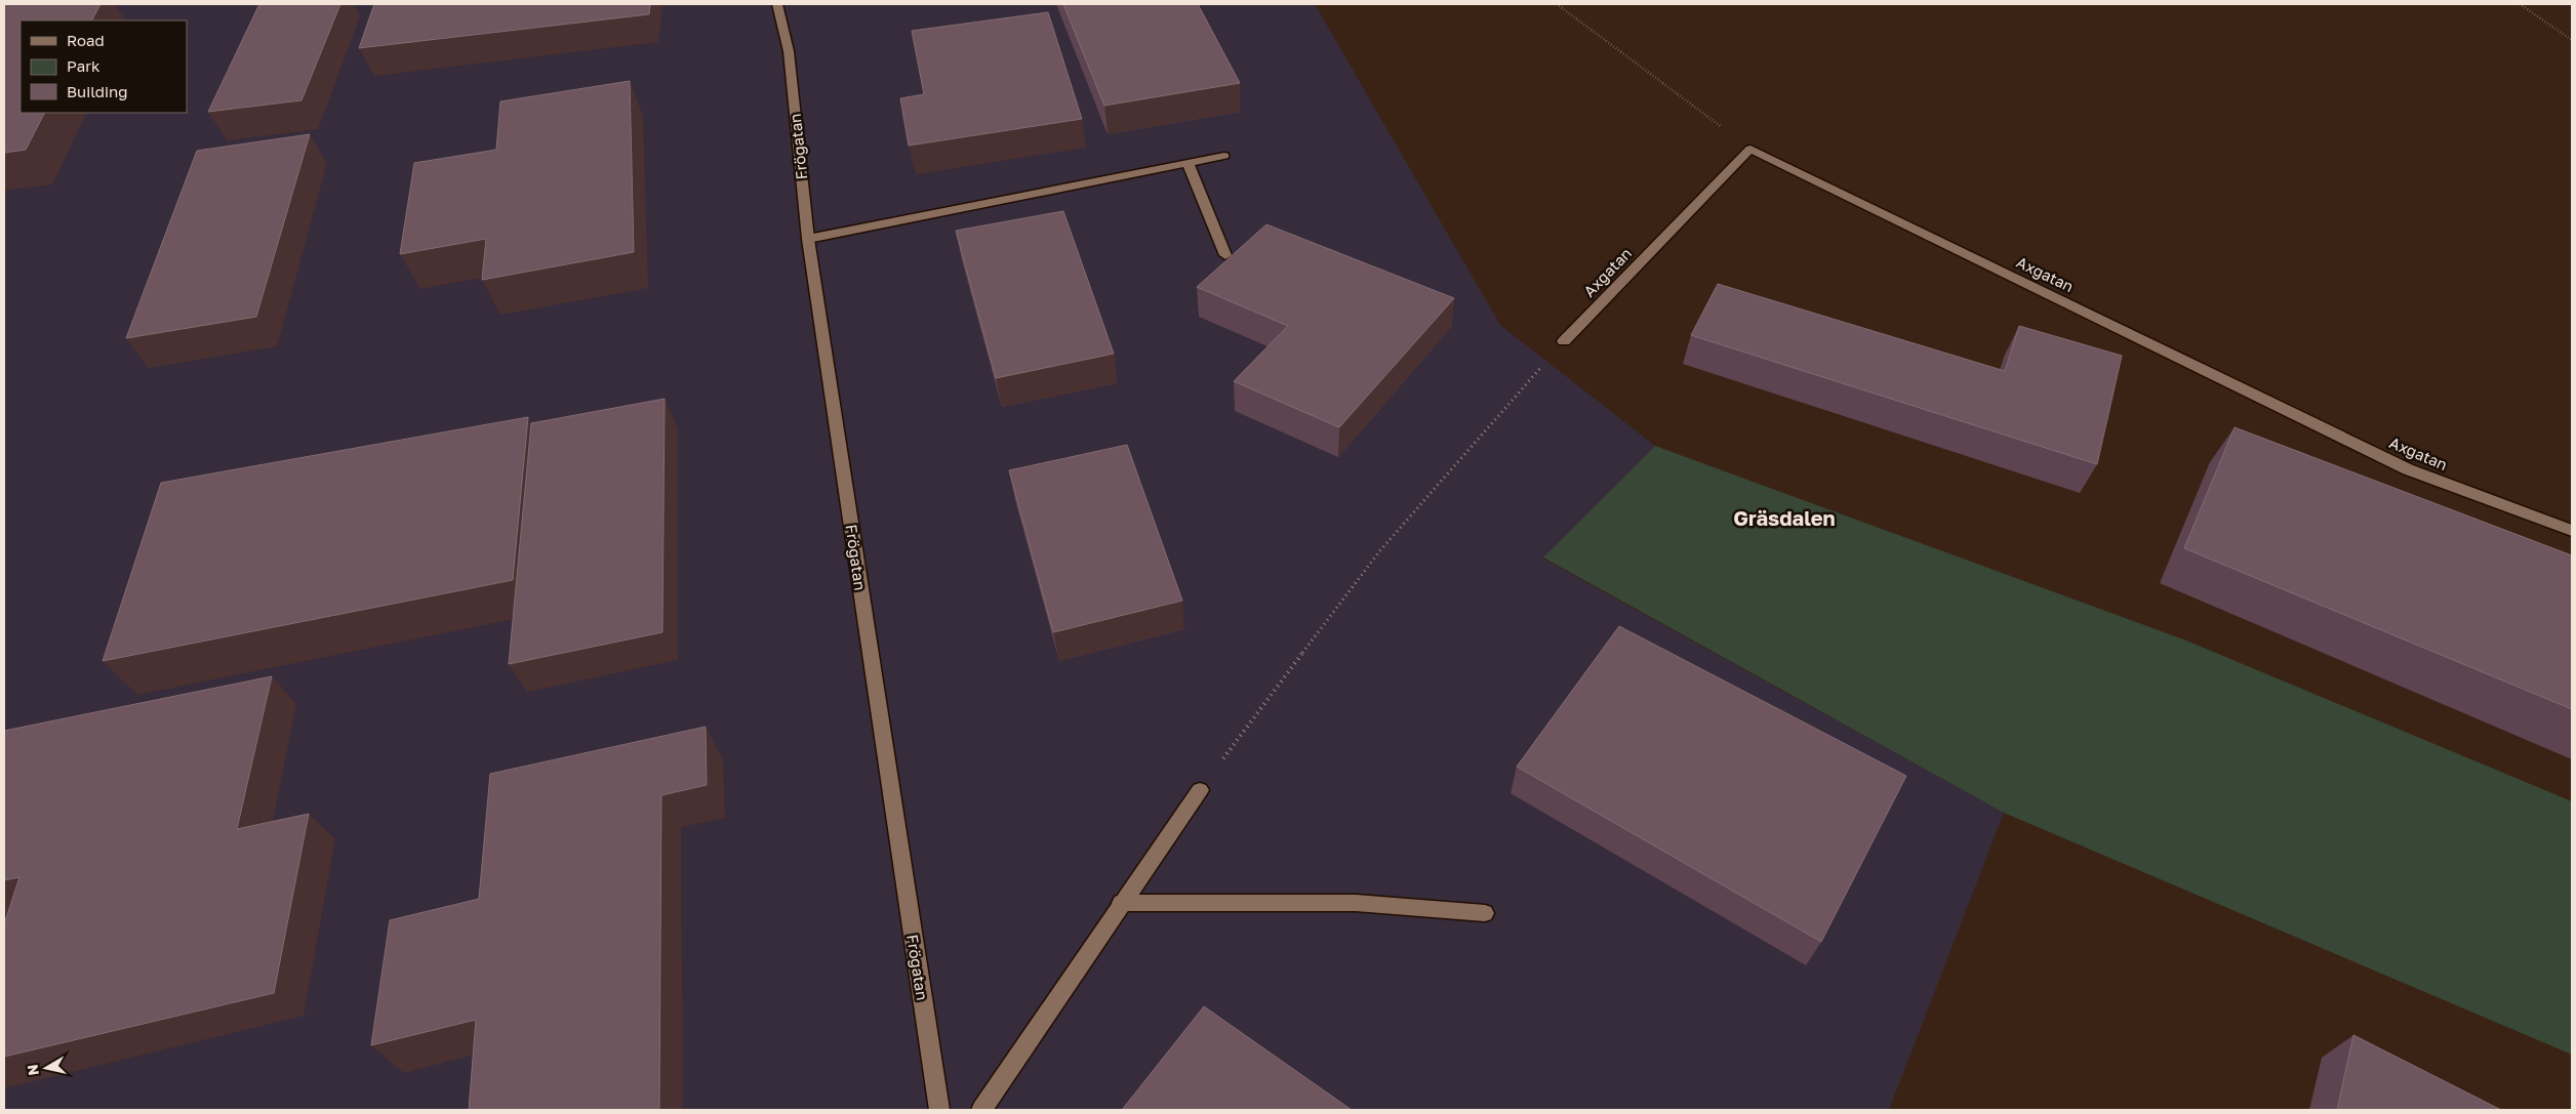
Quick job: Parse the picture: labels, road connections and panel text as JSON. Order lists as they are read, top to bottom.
{
  "streets": {
    "street": ["Frögatan", "Axgatan"]
  },
  "districts": ["Gräsdalen"],
  "legend": ["Road", "Park", "Building"],
  "north": "left"
}
